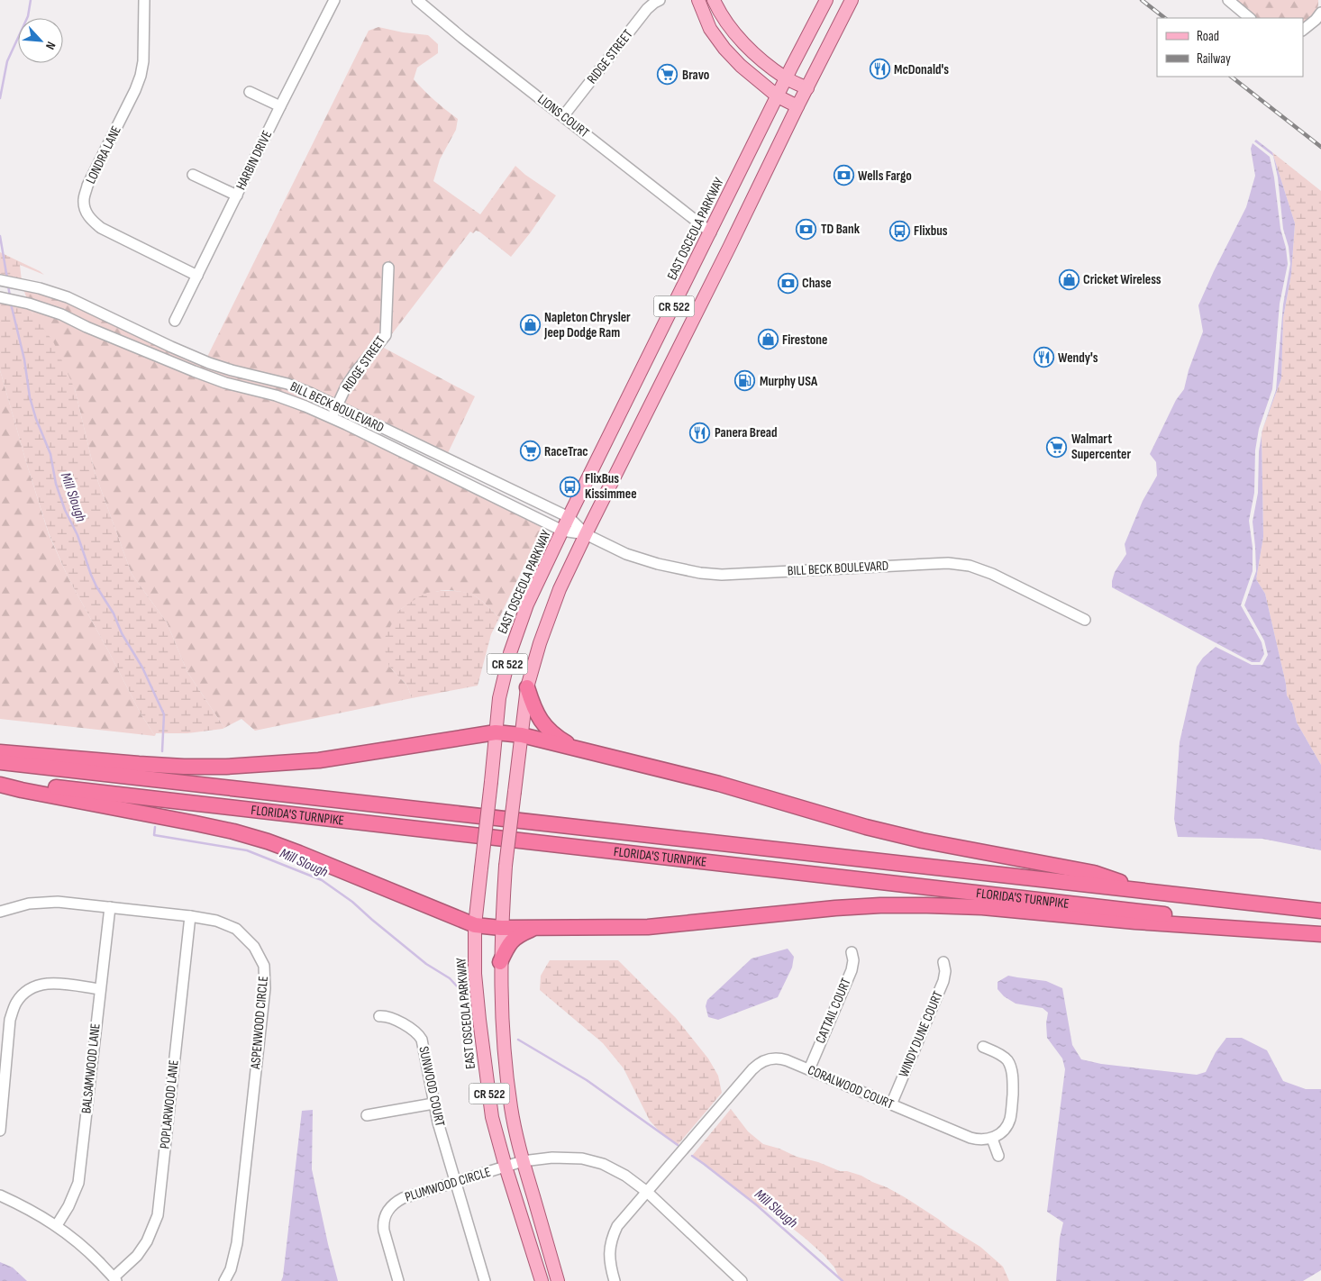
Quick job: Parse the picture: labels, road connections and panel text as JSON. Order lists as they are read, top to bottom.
{
  "streets": {
    "highway": ["FLORIDA'S TURNPIKE"],
    "main road": ["EAST OSCEOLA PARKWAY", "CR 522"],
    "street": [
      "RIDGE STREET",
      "LIONS COURT",
      "LONDRA LANE",
      "HARBIN DRIVE",
      "BILL BECK BOULEVARD",
      "CATTAIL COURT",
      "ASPENWOOD CIRCLE",
      "WINDY DUNE COURT",
      "BALSAMWOOD LANE",
      "SUNWOOD COURT",
      "CORALWOOD COURT",
      "POPLARWOOD LANE",
      "PLUMWOOD CIRCLE"
    ]
  },
  "crossings": [
    ["RIDGE STREET", "LIONS COURT"],
    ["RIDGE STREET", "BILL BECK BOULEVARD"],
    ["LIONS COURT", "EAST OSCEOLA PARKWAY"],
    ["LONDRA LANE", "HARBIN DRIVE"],
    ["EAST OSCEOLA PARKWAY", "BILL BECK BOULEVARD"],
    ["EAST OSCEOLA PARKWAY", "PLUMWOOD CIRCLE"],
    ["CR 522", "BILL BECK BOULEVARD"],
    ["CR 522", "PLUMWOOD CIRCLE"],
    ["CATTAIL COURT", "CORALWOOD COURT"],
    ["ASPENWOOD CIRCLE", "BALSAMWOOD LANE"],
    ["ASPENWOOD CIRCLE", "POPLARWOOD LANE"],
    ["WINDY DUNE COURT", "CORALWOOD COURT"],
    ["SUNWOOD COURT", "PLUMWOOD CIRCLE"],
    ["CORALWOOD COURT", "PLUMWOOD CIRCLE"]
  ],
  "water": ["Mill Slough"],
  "places": {
    "restaurant": ["McDonald's", "Wendy's", "Panera Bread"],
    "supermarket": ["Bravo", "Walmart Supercenter", "RaceTrac"],
    "bank": ["Wells Fargo", "TD Bank", "Chase"],
    "bus stop": ["Flixbus", "FlixBus Kissimmee"],
    "shop": ["Cricket Wireless", "Napleton Chrysler Jeep Dodge Ram", "Firestone"],
    "fuel station": ["Murphy USA"]
  },
  "legend": ["Road", "Railway"],
  "north": "bottom right"
}
